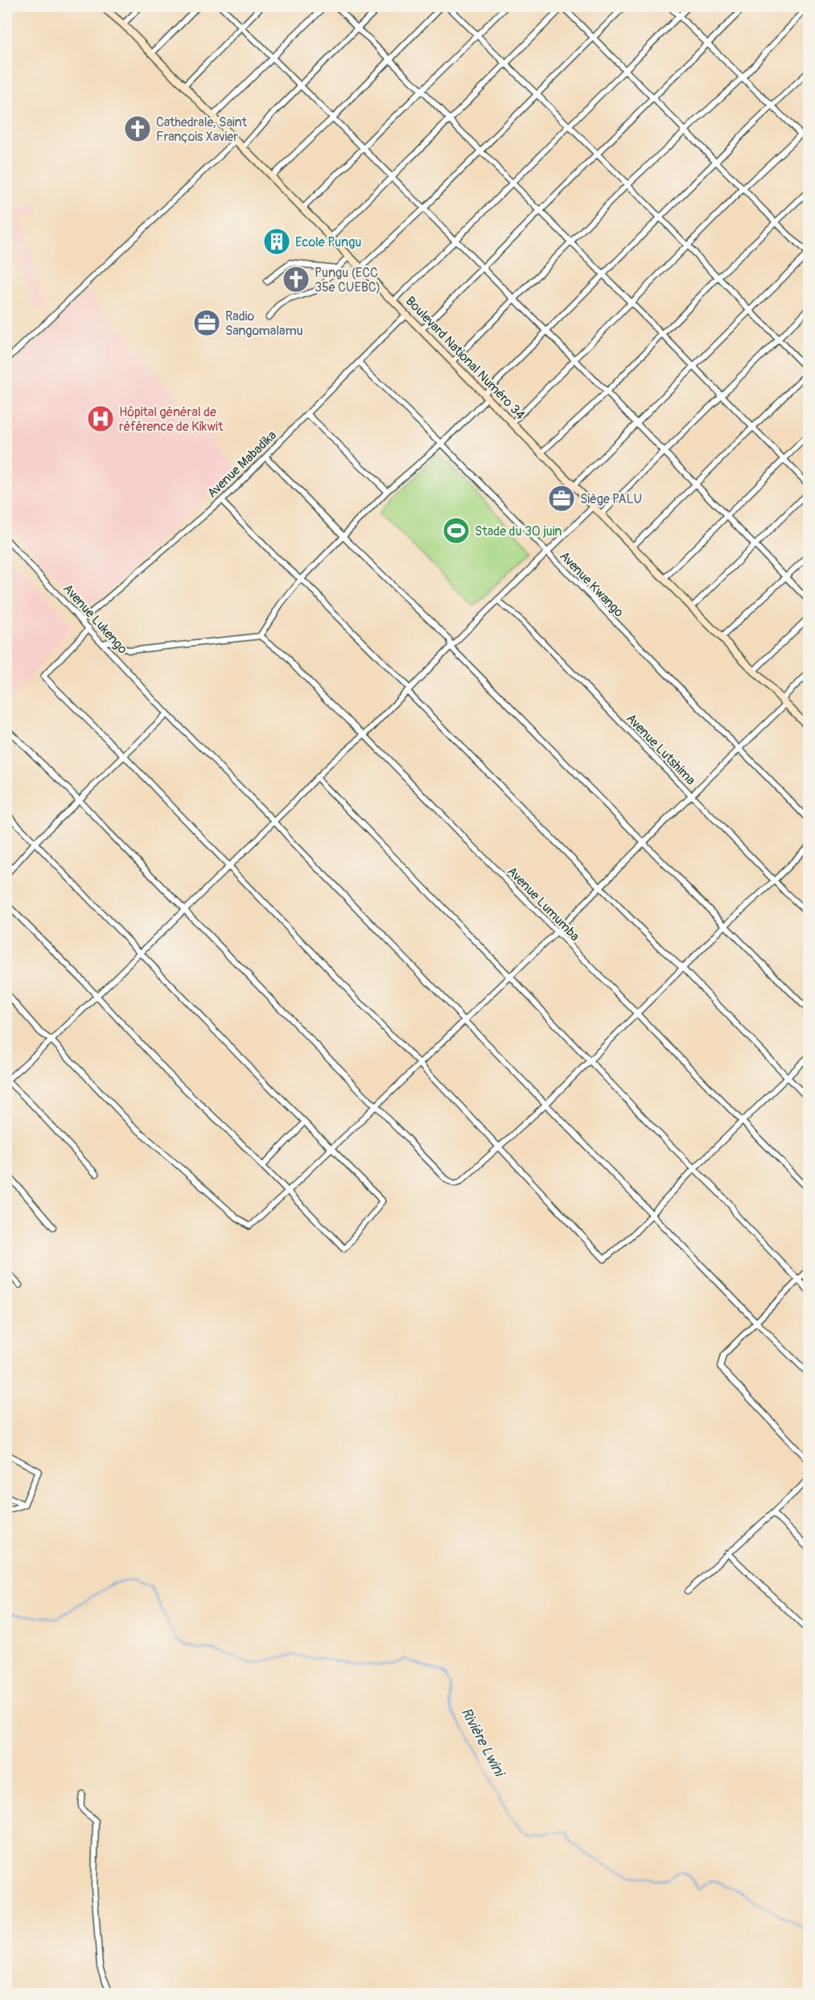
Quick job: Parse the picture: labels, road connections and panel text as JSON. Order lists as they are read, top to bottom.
{
  "streets": {
    "main road": ["Boulevard National Numéro 34"],
    "street": [
      "Avenue Mabadika",
      "Avenue Kwango",
      "Avenue Lukengo",
      "Avenue Lutshima",
      "Avenue Lumumba"
    ]
  },
  "crossings": [
    ["Boulevard National Numéro 34", "Avenue Mabadika"],
    ["Avenue Mabadika", "Avenue Kwango"],
    ["Avenue Mabadika", "Avenue Lukengo"]
  ],
  "water": ["Rivière Lwini"],
  "places": {
    "church": ["Cathedrale, Saint François Xavier", "Pungu (ECC 35e CUEBC)"],
    "building": ["Ecole Pungu"],
    "office": ["Radio Sangomalamu", "Siège PALU"],
    "hospital": ["Hôpital général de référence de Kikwit"],
    "sports": ["Stade du 30 juin"]
  }
}
